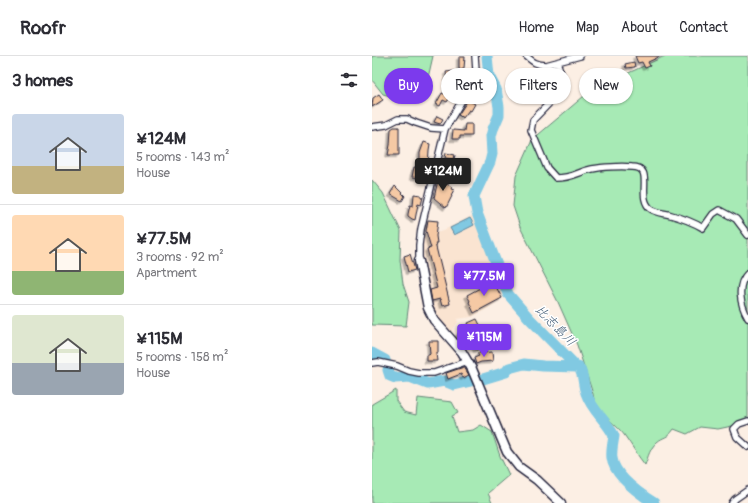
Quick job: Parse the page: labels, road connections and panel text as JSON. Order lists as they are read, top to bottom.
{
  "water": ["比志島川"],
  "page": {
    "header": "Roofr",
    "nav": [
      "Home",
      "Map",
      "About",
      "Contact"
    ],
    "heading": "3 homes",
    "chip": [
      "Buy",
      "Rent",
      "Filters",
      "New"
    ],
    "list": [
      {
        "name": "¥124M",
        "note": "5 rooms · 143 m² · House"
      },
      {
        "name": "¥77.5M",
        "note": "3 rooms · 92 m² · Apartment"
      },
      {
        "name": "¥115M",
        "note": "5 rooms · 158 m² · House"
      }
    ],
    "price": ["¥124M", "¥77.5M", "¥115M"]
  }
}
